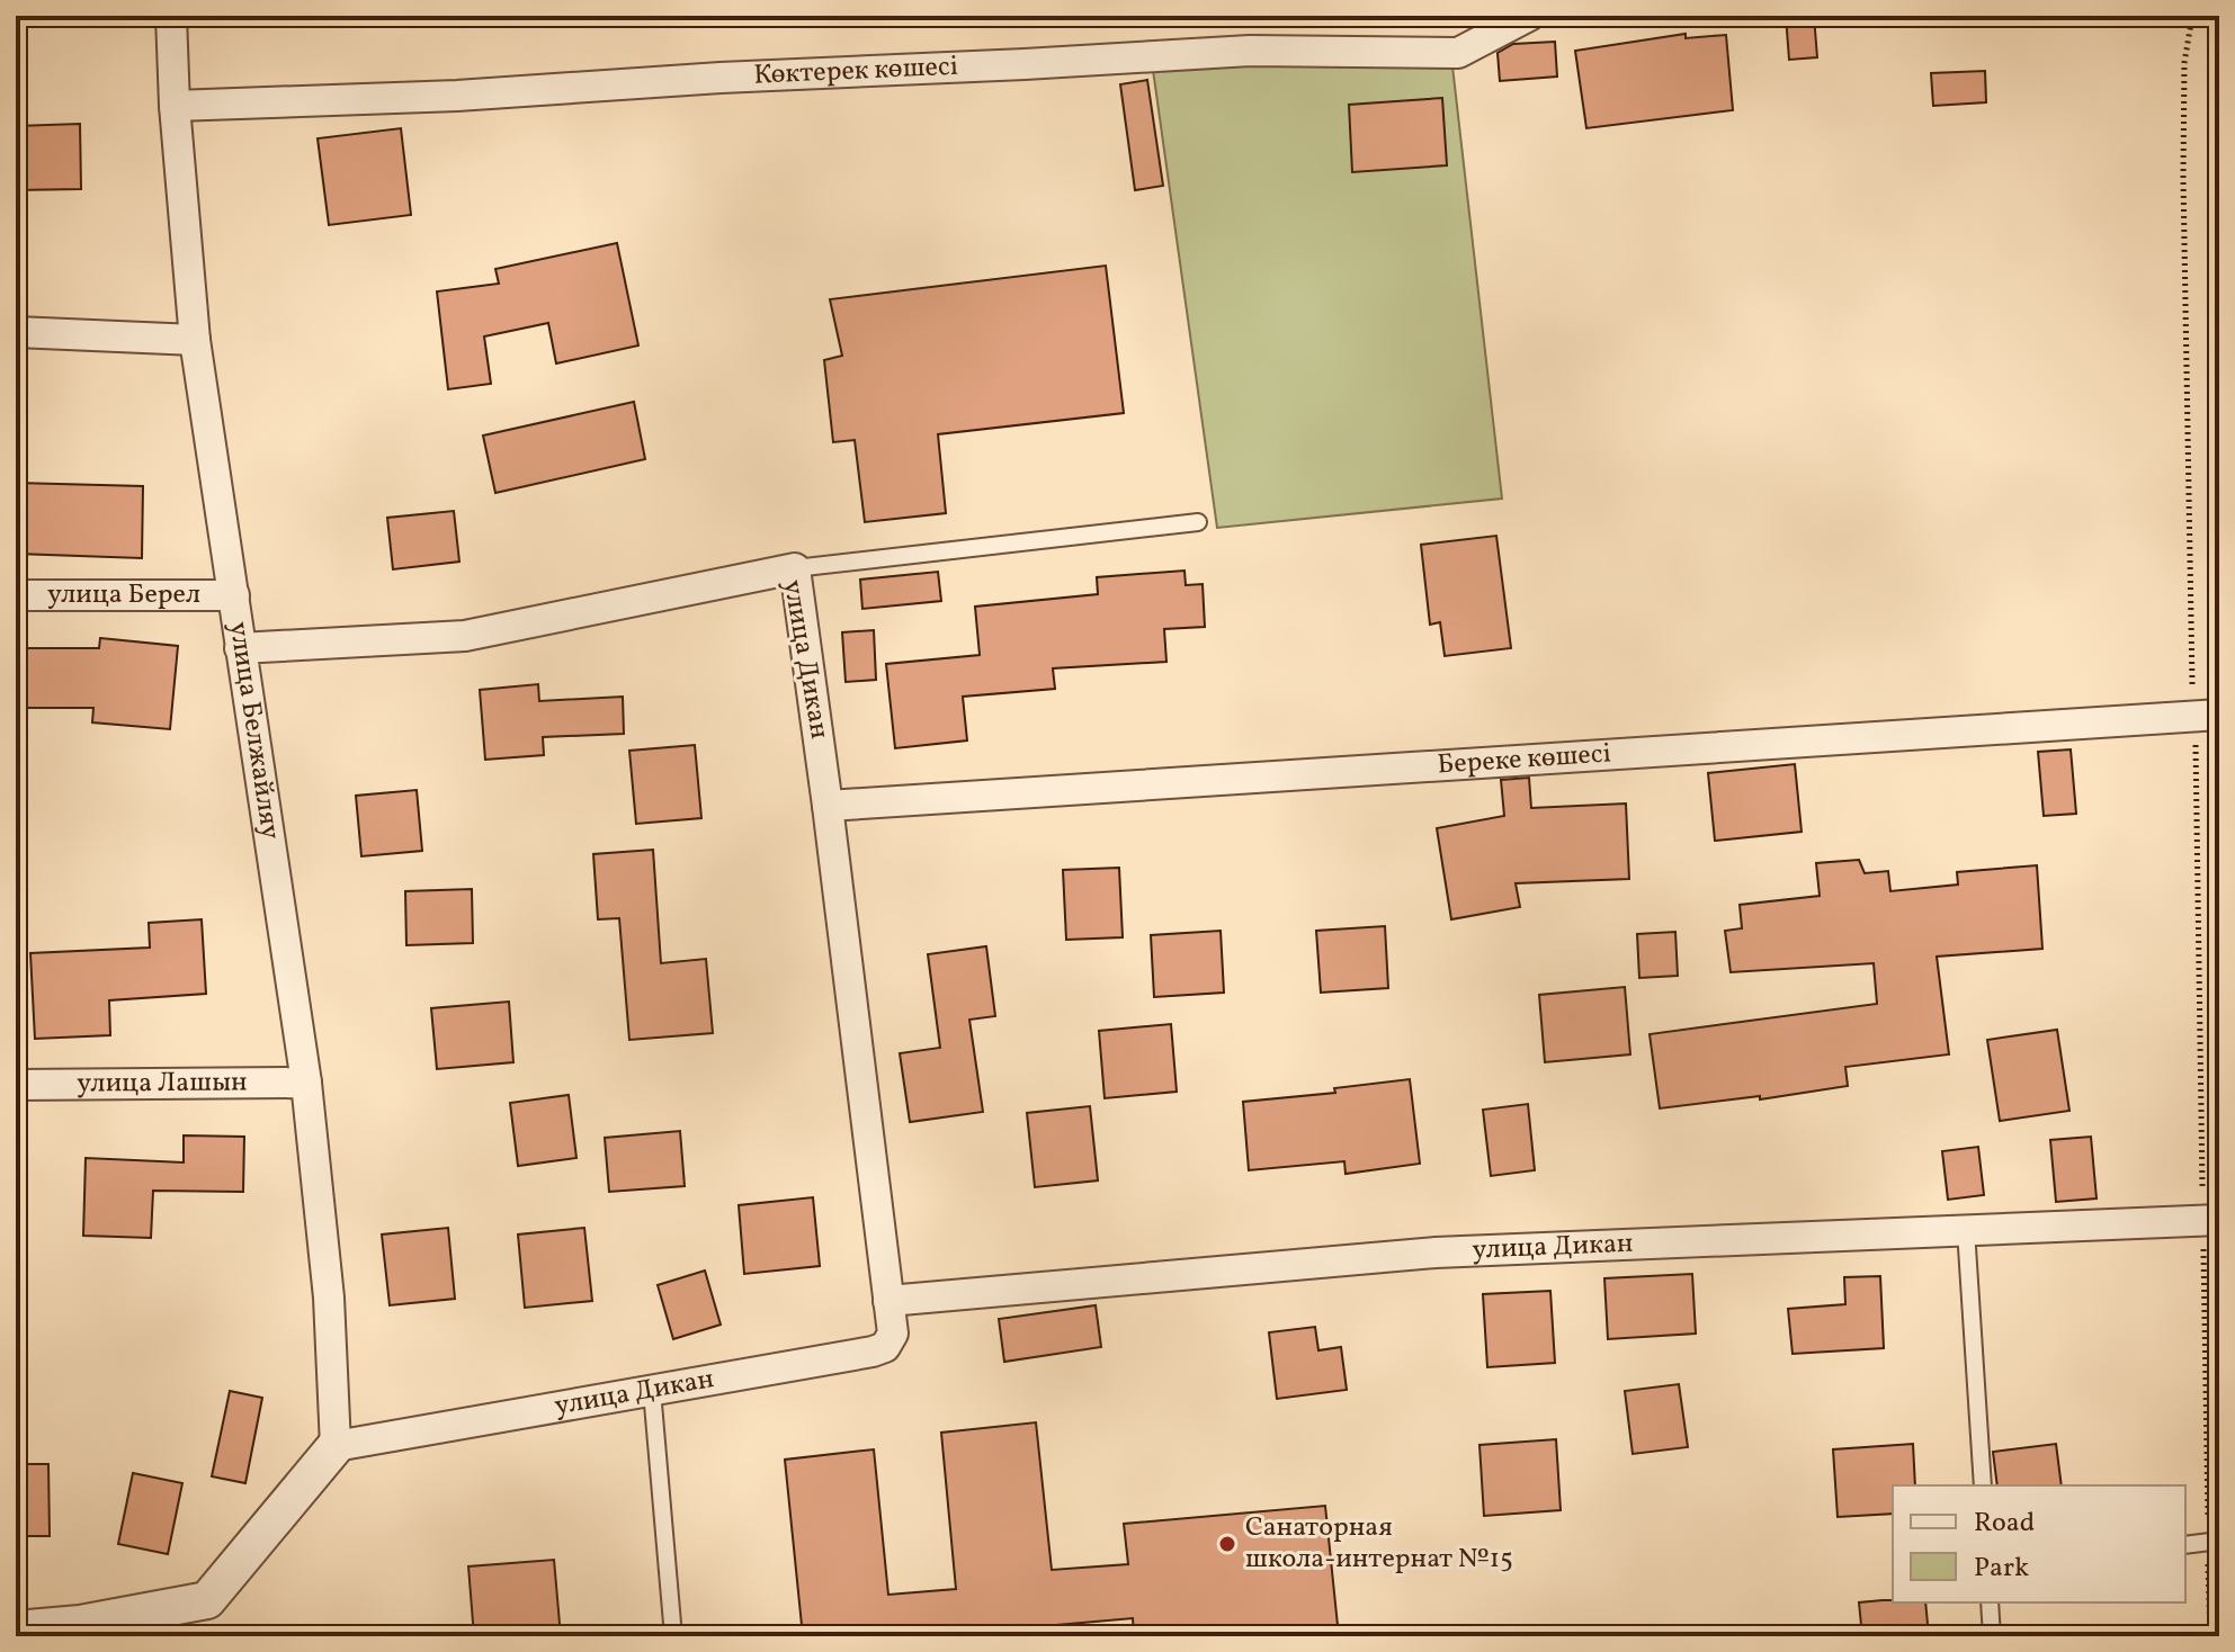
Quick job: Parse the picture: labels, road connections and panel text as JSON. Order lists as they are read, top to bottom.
{
  "streets": {
    "street": [
      "Көктерек көшесі",
      "улица Берел",
      "улица Дикан",
      "улица Белжайляу",
      "Береке көшесі",
      "улица Лашын"
    ]
  },
  "crossings": [
    ["Көктерек көшесі", "улица Белжайляу"],
    ["улица Берел", "улица Белжайляу"],
    ["улица Дикан", "улица Белжайляу"],
    ["улица Дикан", "Береке көшесі"],
    ["улица Белжайляу", "улица Лашын"]
  ],
  "places": ["Санаторная школа-интернат №15"],
  "legend": ["Road", "Park"]
}
